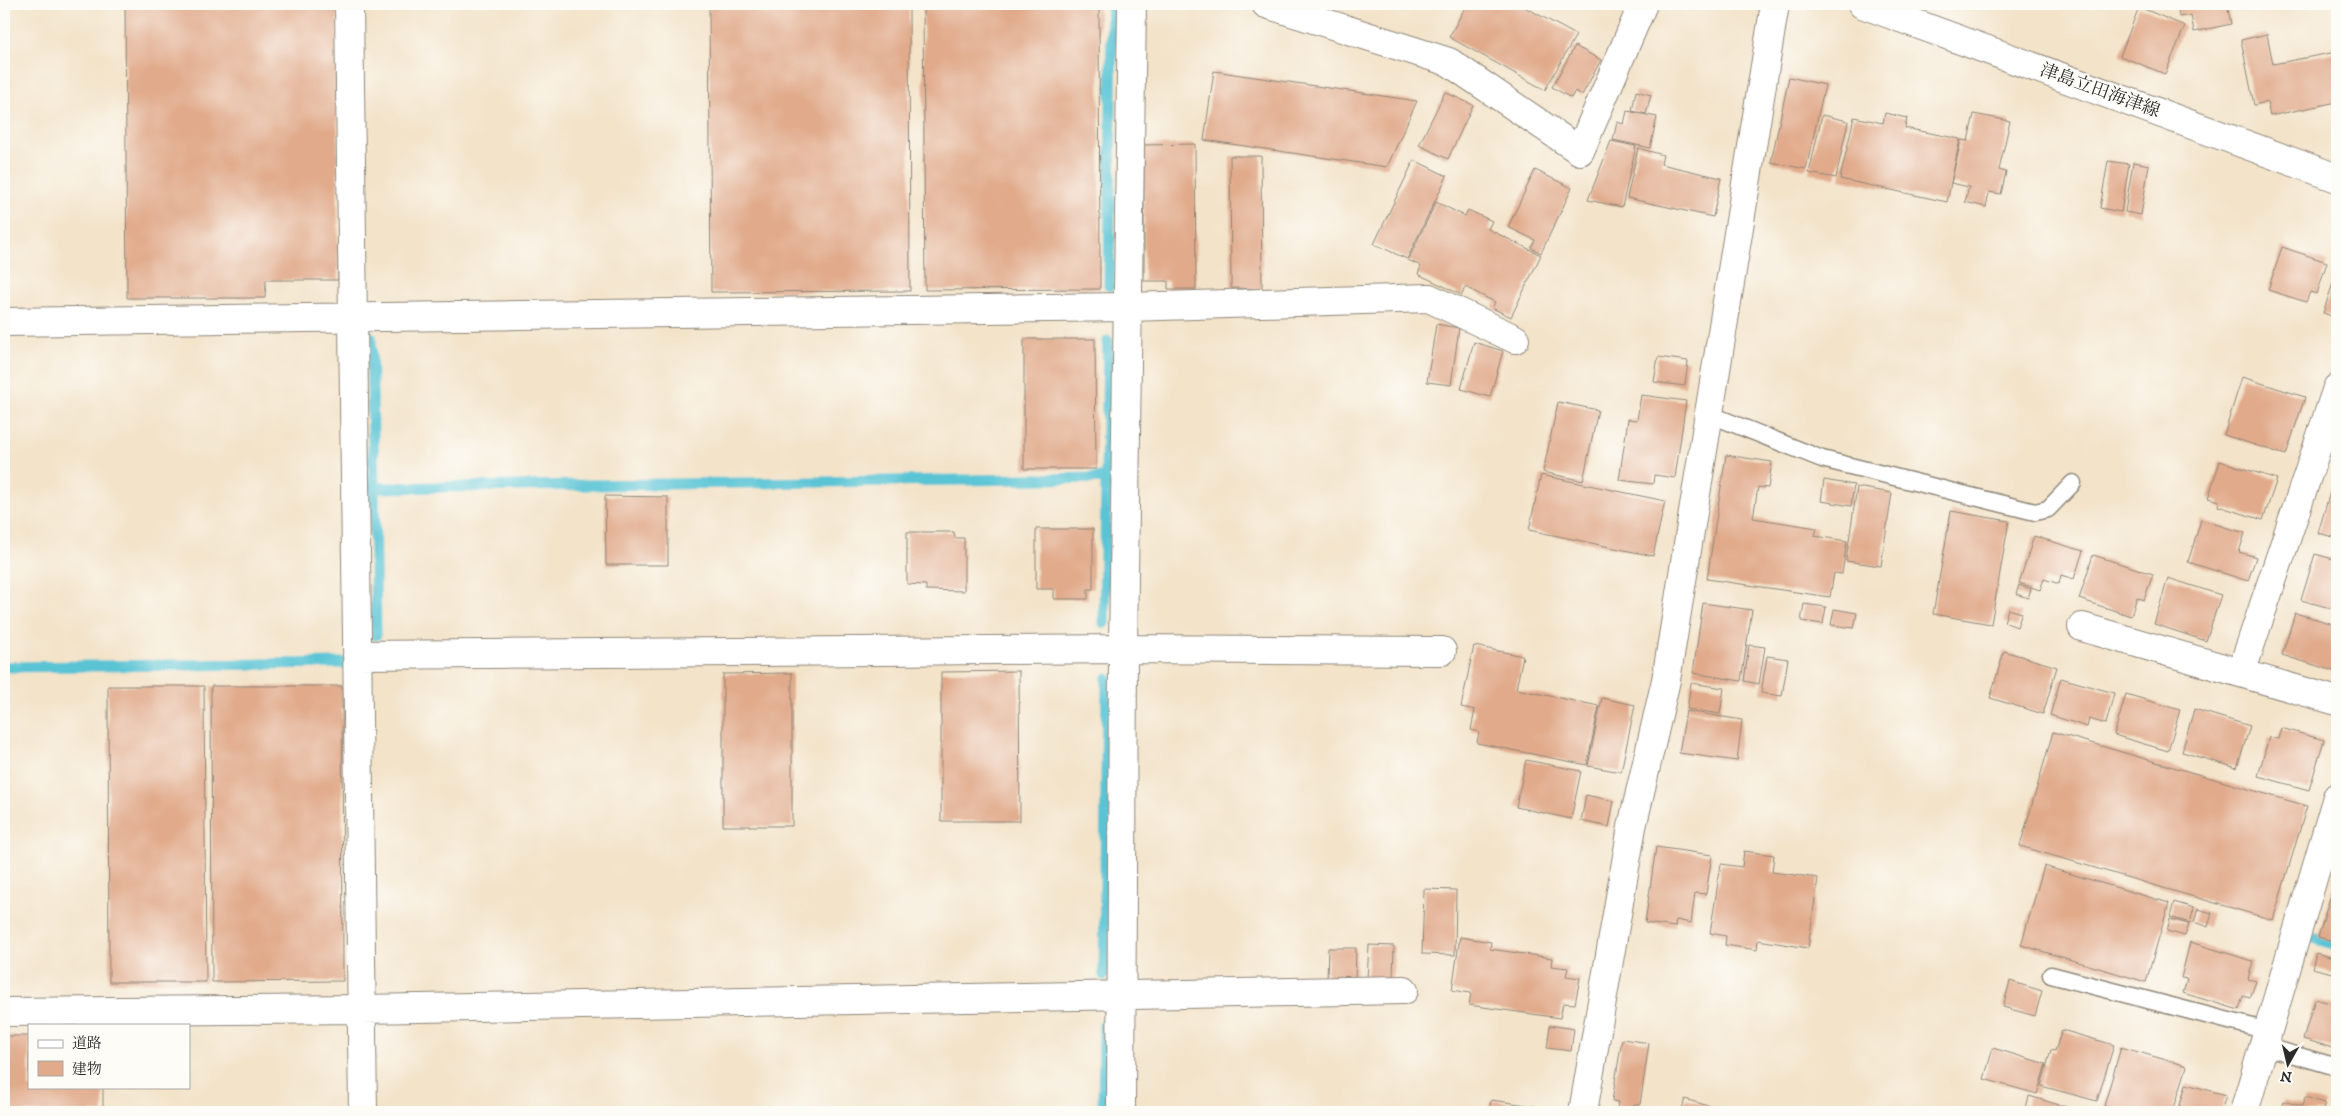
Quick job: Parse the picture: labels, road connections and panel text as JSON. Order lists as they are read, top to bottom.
{
  "streets": {
    "street": ["津島立田海津線"]
  },
  "legend": ["道路", "建物"],
  "north": "bottom"
}
